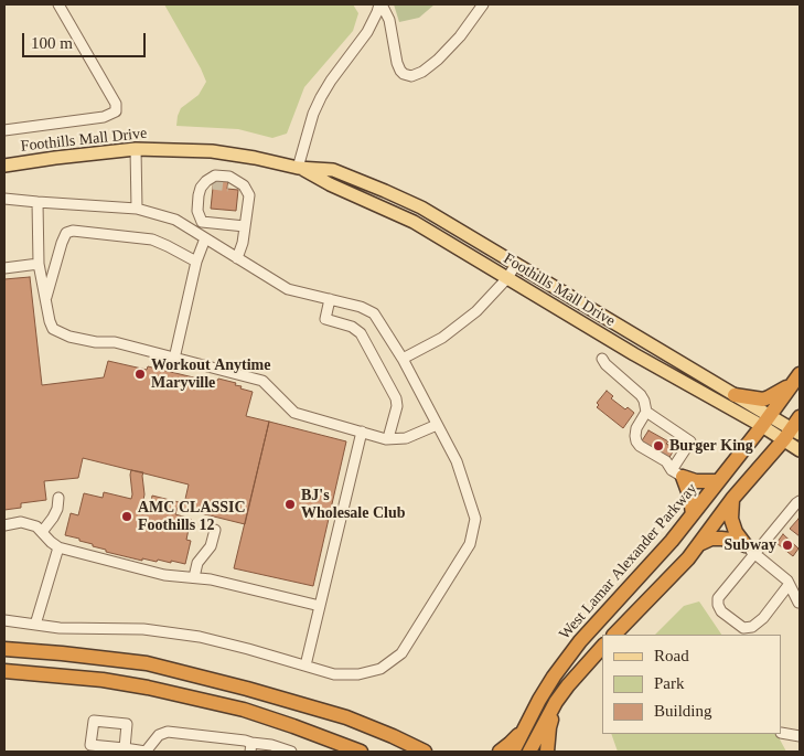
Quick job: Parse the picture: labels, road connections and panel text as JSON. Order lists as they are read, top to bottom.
{
  "streets": {
    "highway": ["West Lamar Alexander Parkway"],
    "main road": ["Foothills Mall Drive"]
  },
  "crossings": [
    ["Foothills Mall Drive", "West Lamar Alexander Parkway"]
  ],
  "places": [
    "Workout Anytime Maryville",
    "Burger King",
    "BJ's Wholesale Club",
    "AMC CLASSIC Foothills 12",
    "Subway"
  ],
  "legend": ["Road", "Park", "Building"],
  "scale_bar": "100 m"
}
